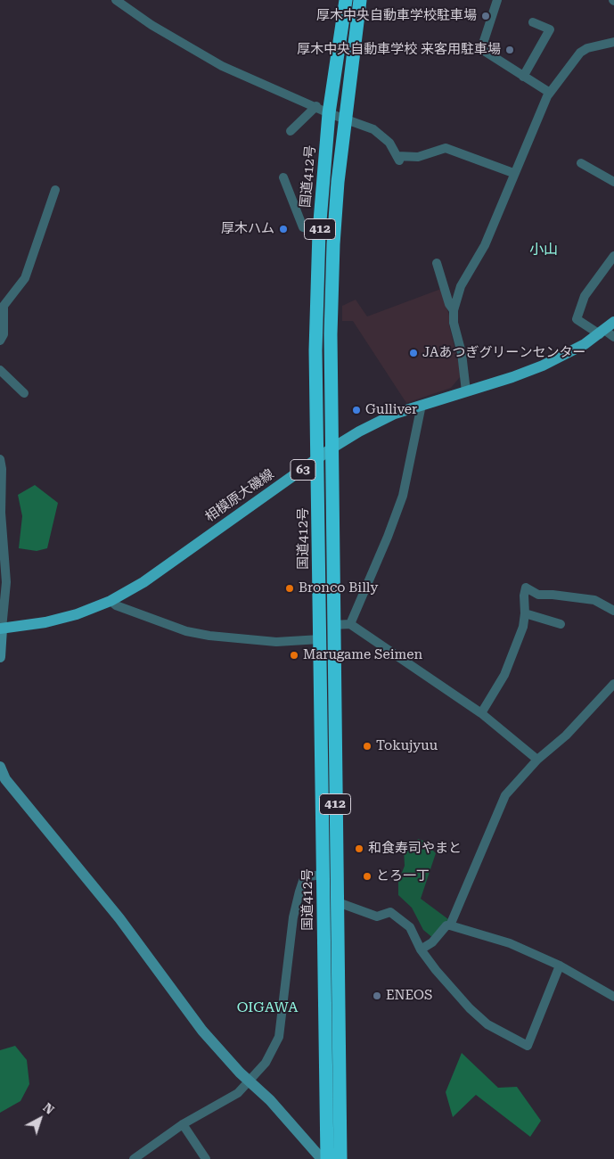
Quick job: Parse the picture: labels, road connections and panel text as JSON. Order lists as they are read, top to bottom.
{
  "streets": {
    "highway": ["国道412号", "412"],
    "main road": ["63", "相模原大磯線"]
  },
  "crossings": [
    ["国道412号", "相模原大磯線"]
  ],
  "districts": ["小山", "OIGAWA"],
  "places": [
    "厚木中央自動車学校駐車場",
    "厚木中央自動車学校 来客用駐車場",
    "厚木ハム",
    "JAあつぎグリーンセンター",
    "Gulliver",
    "Bronco Billy",
    "Marugame Seimen",
    "Tokujyuu",
    "和食寿司やまと",
    "とろ一丁",
    "ENEOS"
  ],
  "north": "top right"
}
